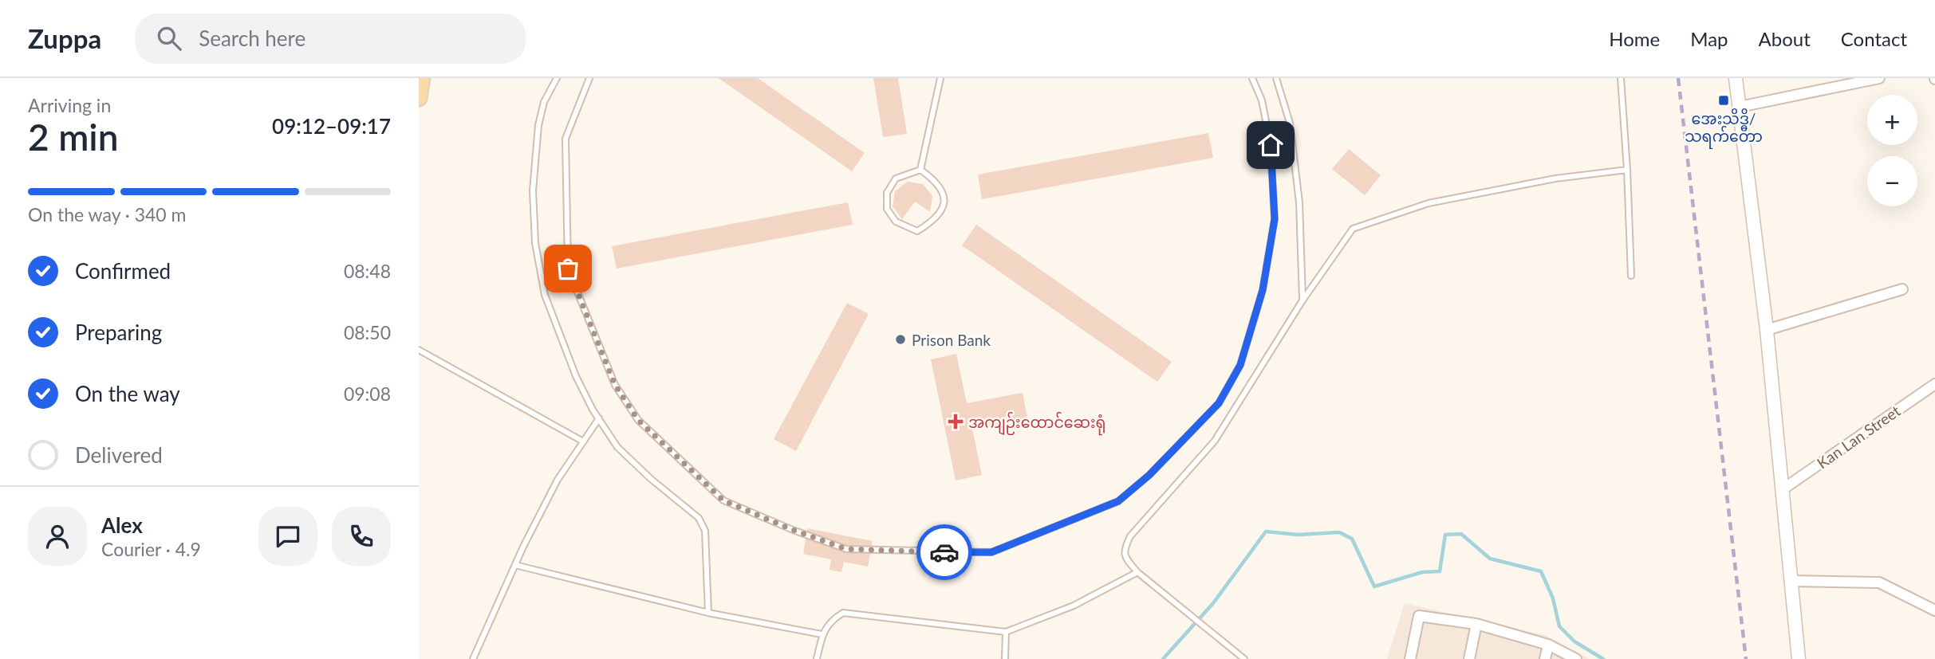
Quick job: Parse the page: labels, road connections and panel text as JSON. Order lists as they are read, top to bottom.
{
  "streets": {
    "street": ["Kan Lan Street"]
  },
  "places": {
    "transit": ["အေးသိဒ္ဓိ/ သရက်တော"],
    "other": ["Prison Bank"],
    "health": ["အကျဉ်းထောင်ဆေးရုံ"]
  },
  "page": {
    "header": "Zuppa",
    "search": "Search here",
    "nav": [
      "Home",
      "Map",
      "About",
      "Contact"
    ],
    "heading": ["2 min", "Arriving in", "09:12–09:17"],
    "panel": ["Alex", "Courier · 4.9"],
    "map_buttons": ["+", "−"],
    "bar": "On the way · 340 m",
    "list": [
      ["Confirmed", "08:48"],
      ["Preparing", "08:50"],
      ["On the way", "09:08"],
      "Delivered"
    ]
  }
}
